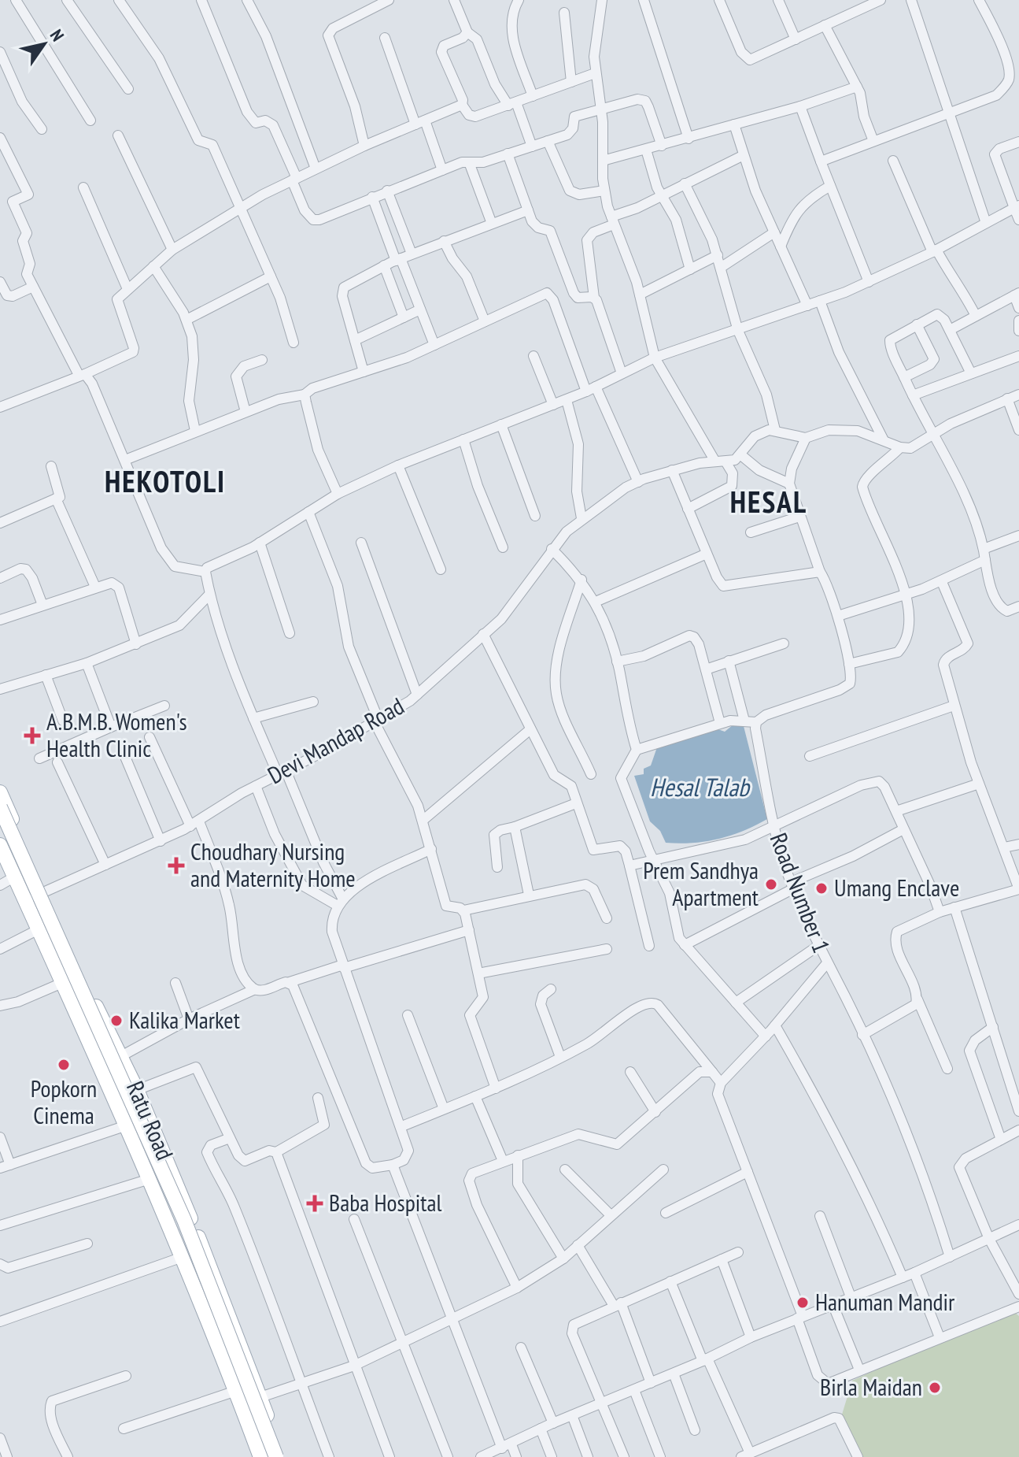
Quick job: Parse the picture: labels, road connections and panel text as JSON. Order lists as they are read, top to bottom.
{
  "streets": {
    "main road": ["Ratu Road"],
    "street": ["Devi Mandap Road", "Road Number 1"]
  },
  "crossings": [
    ["Devi Mandap Road", "Ratu Road"]
  ],
  "districts": ["HEKOTOLI", "HESAL"],
  "water": ["Hesal Talab"],
  "places": {
    "health": ["A.B.M.B. Women's Health Clinic", "Choudhary Nursing and Maternity Home", "Baba Hospital"],
    "other": [
      "Prem Sandhya Apartment",
      "Umang Enclave",
      "Kalika Market",
      "Popkorn Cinema",
      "Hanuman Mandir",
      "Birla Maidan"
    ]
  },
  "north": "top right"
}
